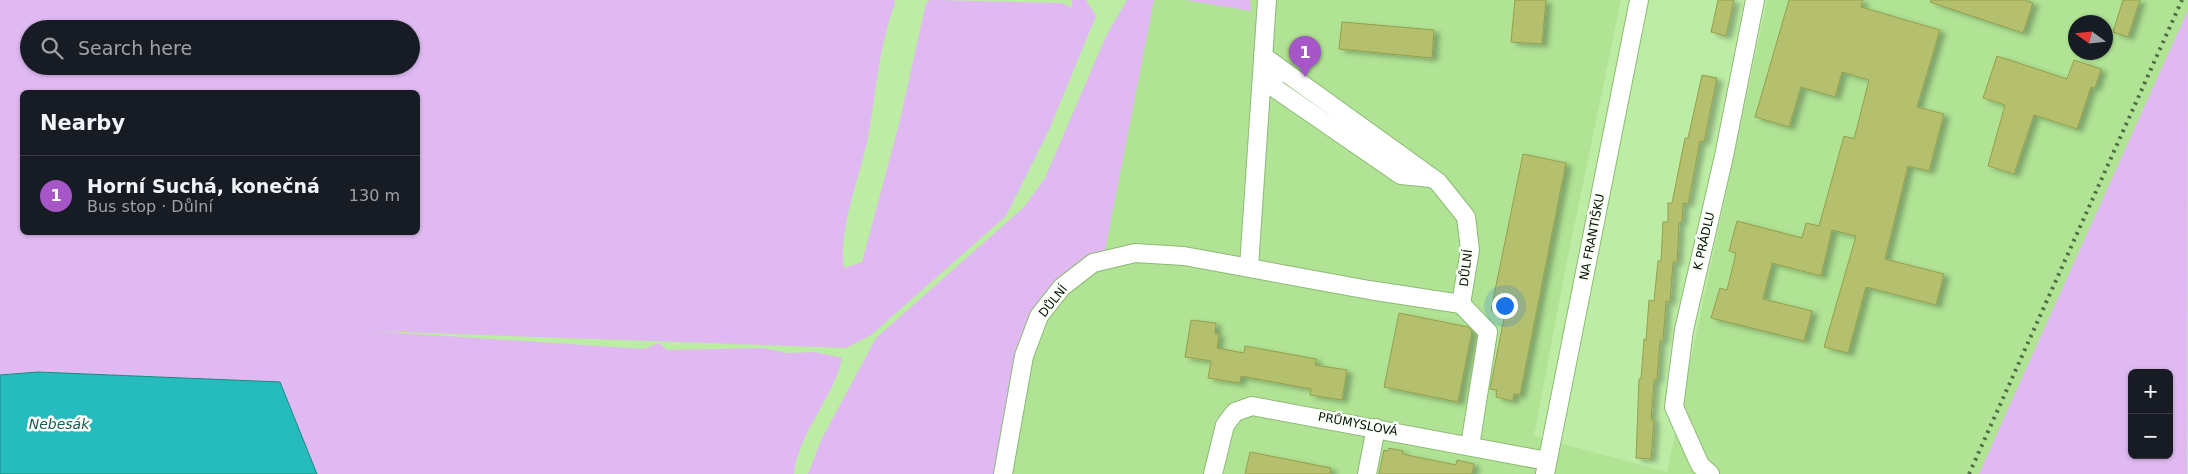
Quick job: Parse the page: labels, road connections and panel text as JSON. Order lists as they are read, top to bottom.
{
  "streets": {
    "street": [
      "NA FRANTIŠKU",
      "K PRÁDLU",
      "DŮLNÍ",
      "PRŮMYSLOVÁ"
    ]
  },
  "crossings": [
    ["NA FRANTIŠKU", "PRŮMYSLOVÁ"]
  ],
  "water": ["Nebesák"],
  "north": "left",
  "page": {
    "search": "Search here",
    "pins": "1",
    "heading": "Nearby",
    "list": [
      {
        "mark": "1",
        "name": "Horní Suchá, konečná",
        "note": "Bus stop · Důlní",
        "value": "130 m"
      }
    ],
    "map_buttons": ["+", "−"]
  }
}
